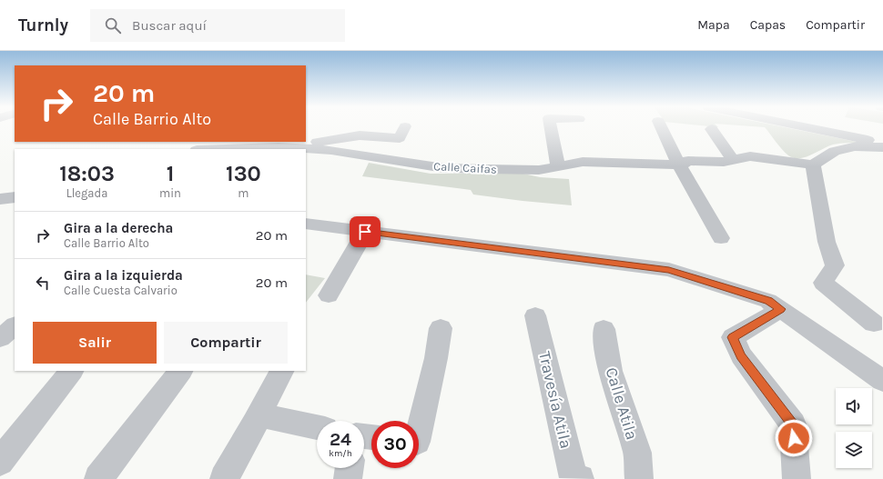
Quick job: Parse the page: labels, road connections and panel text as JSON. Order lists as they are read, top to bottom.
{
  "streets": {
    "street": ["Calle Caifas", "Travesía Atila", "Calle Atila"]
  },
  "page": {
    "header": "Turnly",
    "search": "Buscar aquí",
    "nav": ["Mapa", "Capas", "Compartir"],
    "turn": ["20 m", "Calle Barrio Alto"],
    "eta": [
      "18:03",
      "Llegada",
      "1",
      "min",
      "130",
      "m"
    ],
    "list": [
      {
        "name": "Gira a la derecha",
        "note": "Calle Barrio Alto",
        "value": "20 m"
      },
      {
        "name": "Gira a la izquierda",
        "note": "Calle Cuesta Calvario",
        "value": "20 m"
      }
    ],
    "buttons": ["Salir", "Compartir"],
    "speed": "24 km/h",
    "limit": "30"
  }
}
